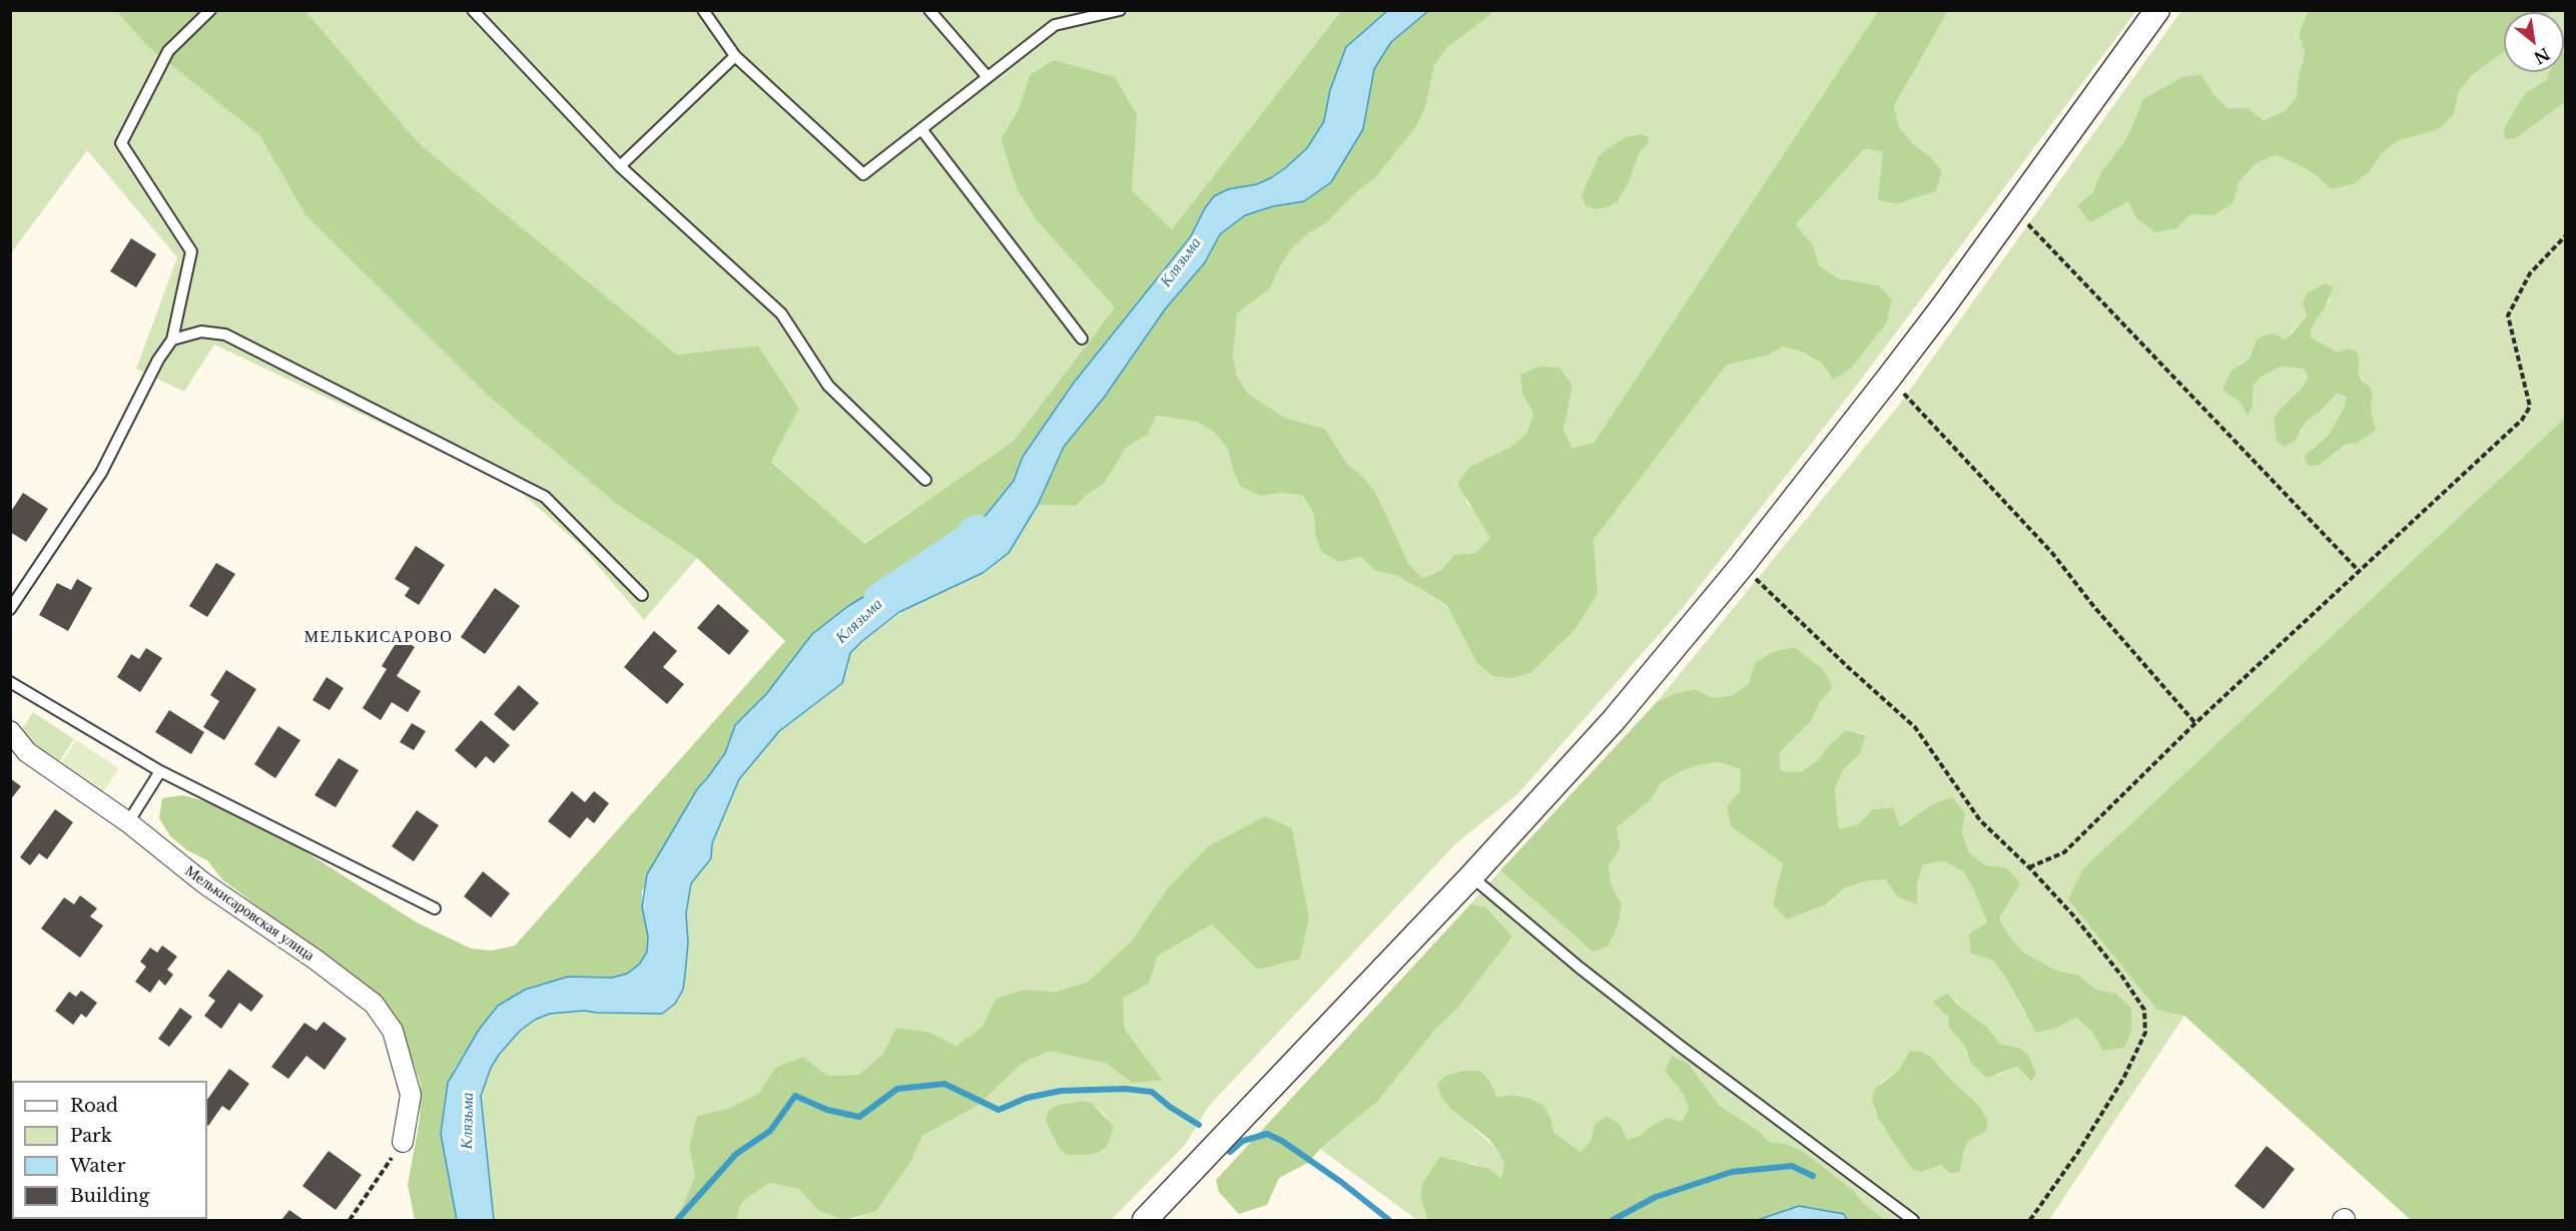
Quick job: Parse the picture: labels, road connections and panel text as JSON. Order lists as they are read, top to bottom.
{
  "streets": {
    "street": ["Мелькисаровская улица"]
  },
  "districts": ["МЕЛЬКИСАРОВО"],
  "water": ["Клязьма"],
  "legend": [
    "Road",
    "Park",
    "Water",
    "Building"
  ],
  "north": "bottom right"
}
